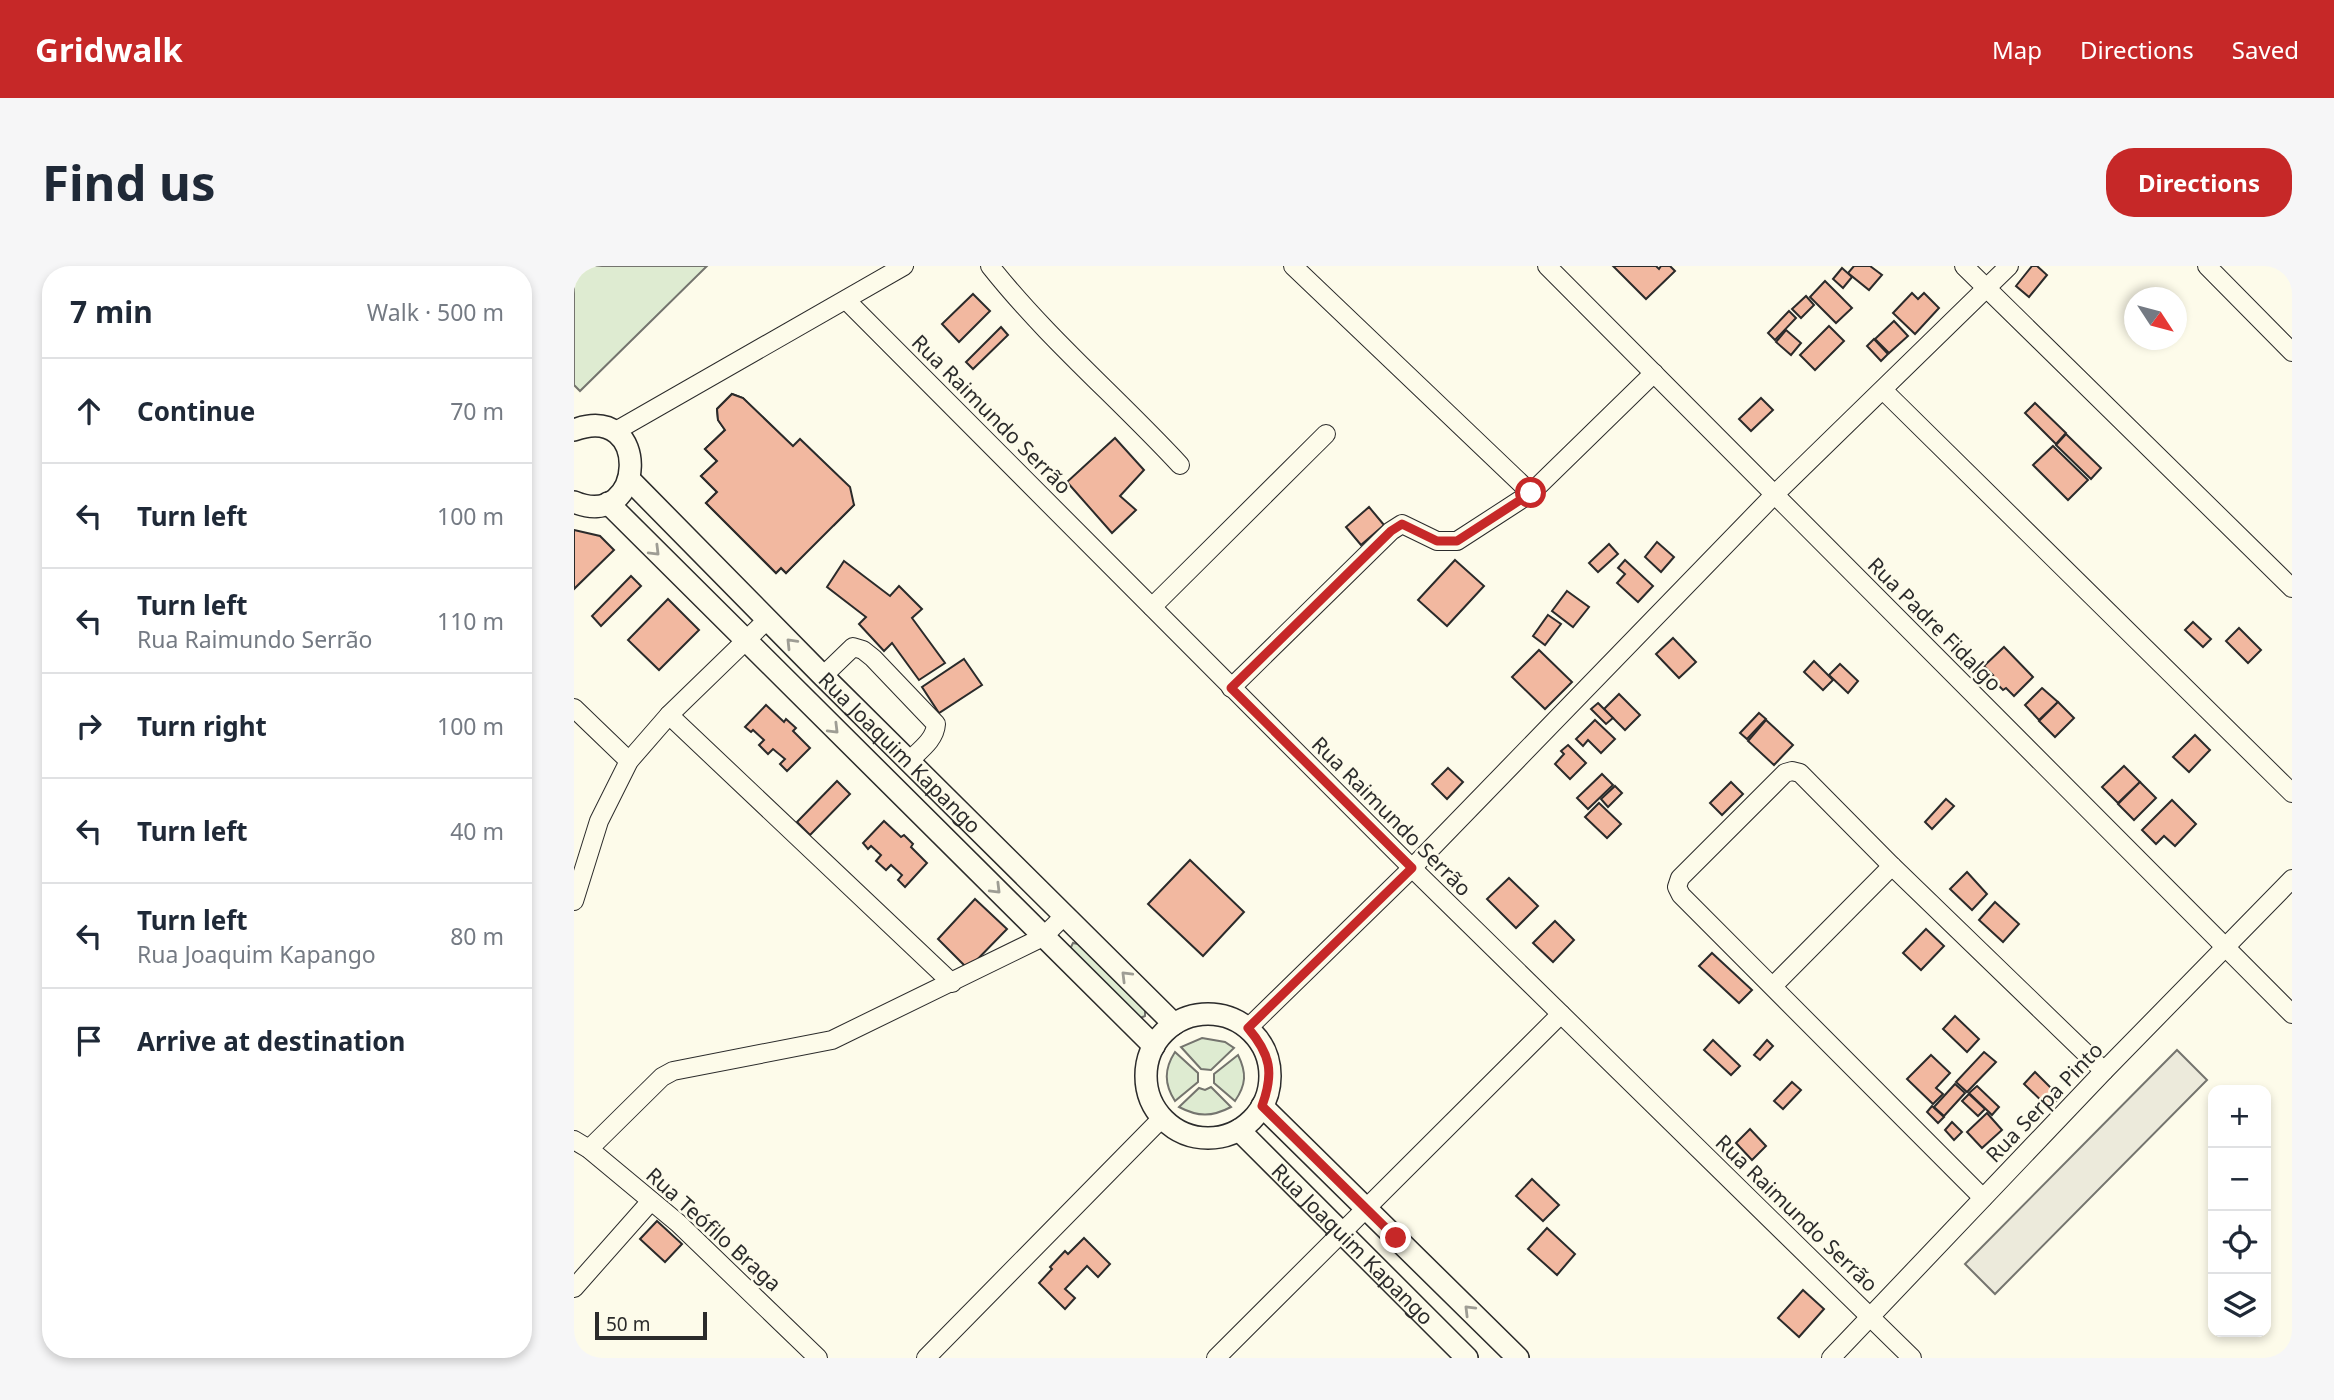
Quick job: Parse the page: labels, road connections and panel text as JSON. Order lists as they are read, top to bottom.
{
  "streets": {
    "main road": ["Rua Joaquim Kapango"],
    "street": [
      "Rua Raimundo Serrão",
      "Rua Padre Fidalgo",
      "Rua Serpa Pinto",
      "Rua Teófilo Braga"
    ]
  },
  "crossings": [
    ["Rua Raimundo Serrão", "Rua Serpa Pinto"],
    ["Rua Padre Fidalgo", "Rua Serpa Pinto"]
  ],
  "scale_bar": "50 m",
  "north": "bottom right",
  "page": {
    "header": "Gridwalk",
    "nav": ["Map", "Directions", "Saved"],
    "buttons": "Directions",
    "title": "Find us",
    "heading": ["7 min", "Walk · 500 m"],
    "list": [
      ["Continue", "70 m"],
      ["Turn left", "100 m"],
      ["Turn left", "Rua Raimundo Serrão", "110 m"],
      ["Turn right", "100 m"],
      ["Turn left", "40 m"],
      ["Turn left", "Rua Joaquim Kapango", "80 m"],
      "Arrive at destination"
    ],
    "map_buttons": ["+", "−"],
    "scale": "50 m"
  }
}
